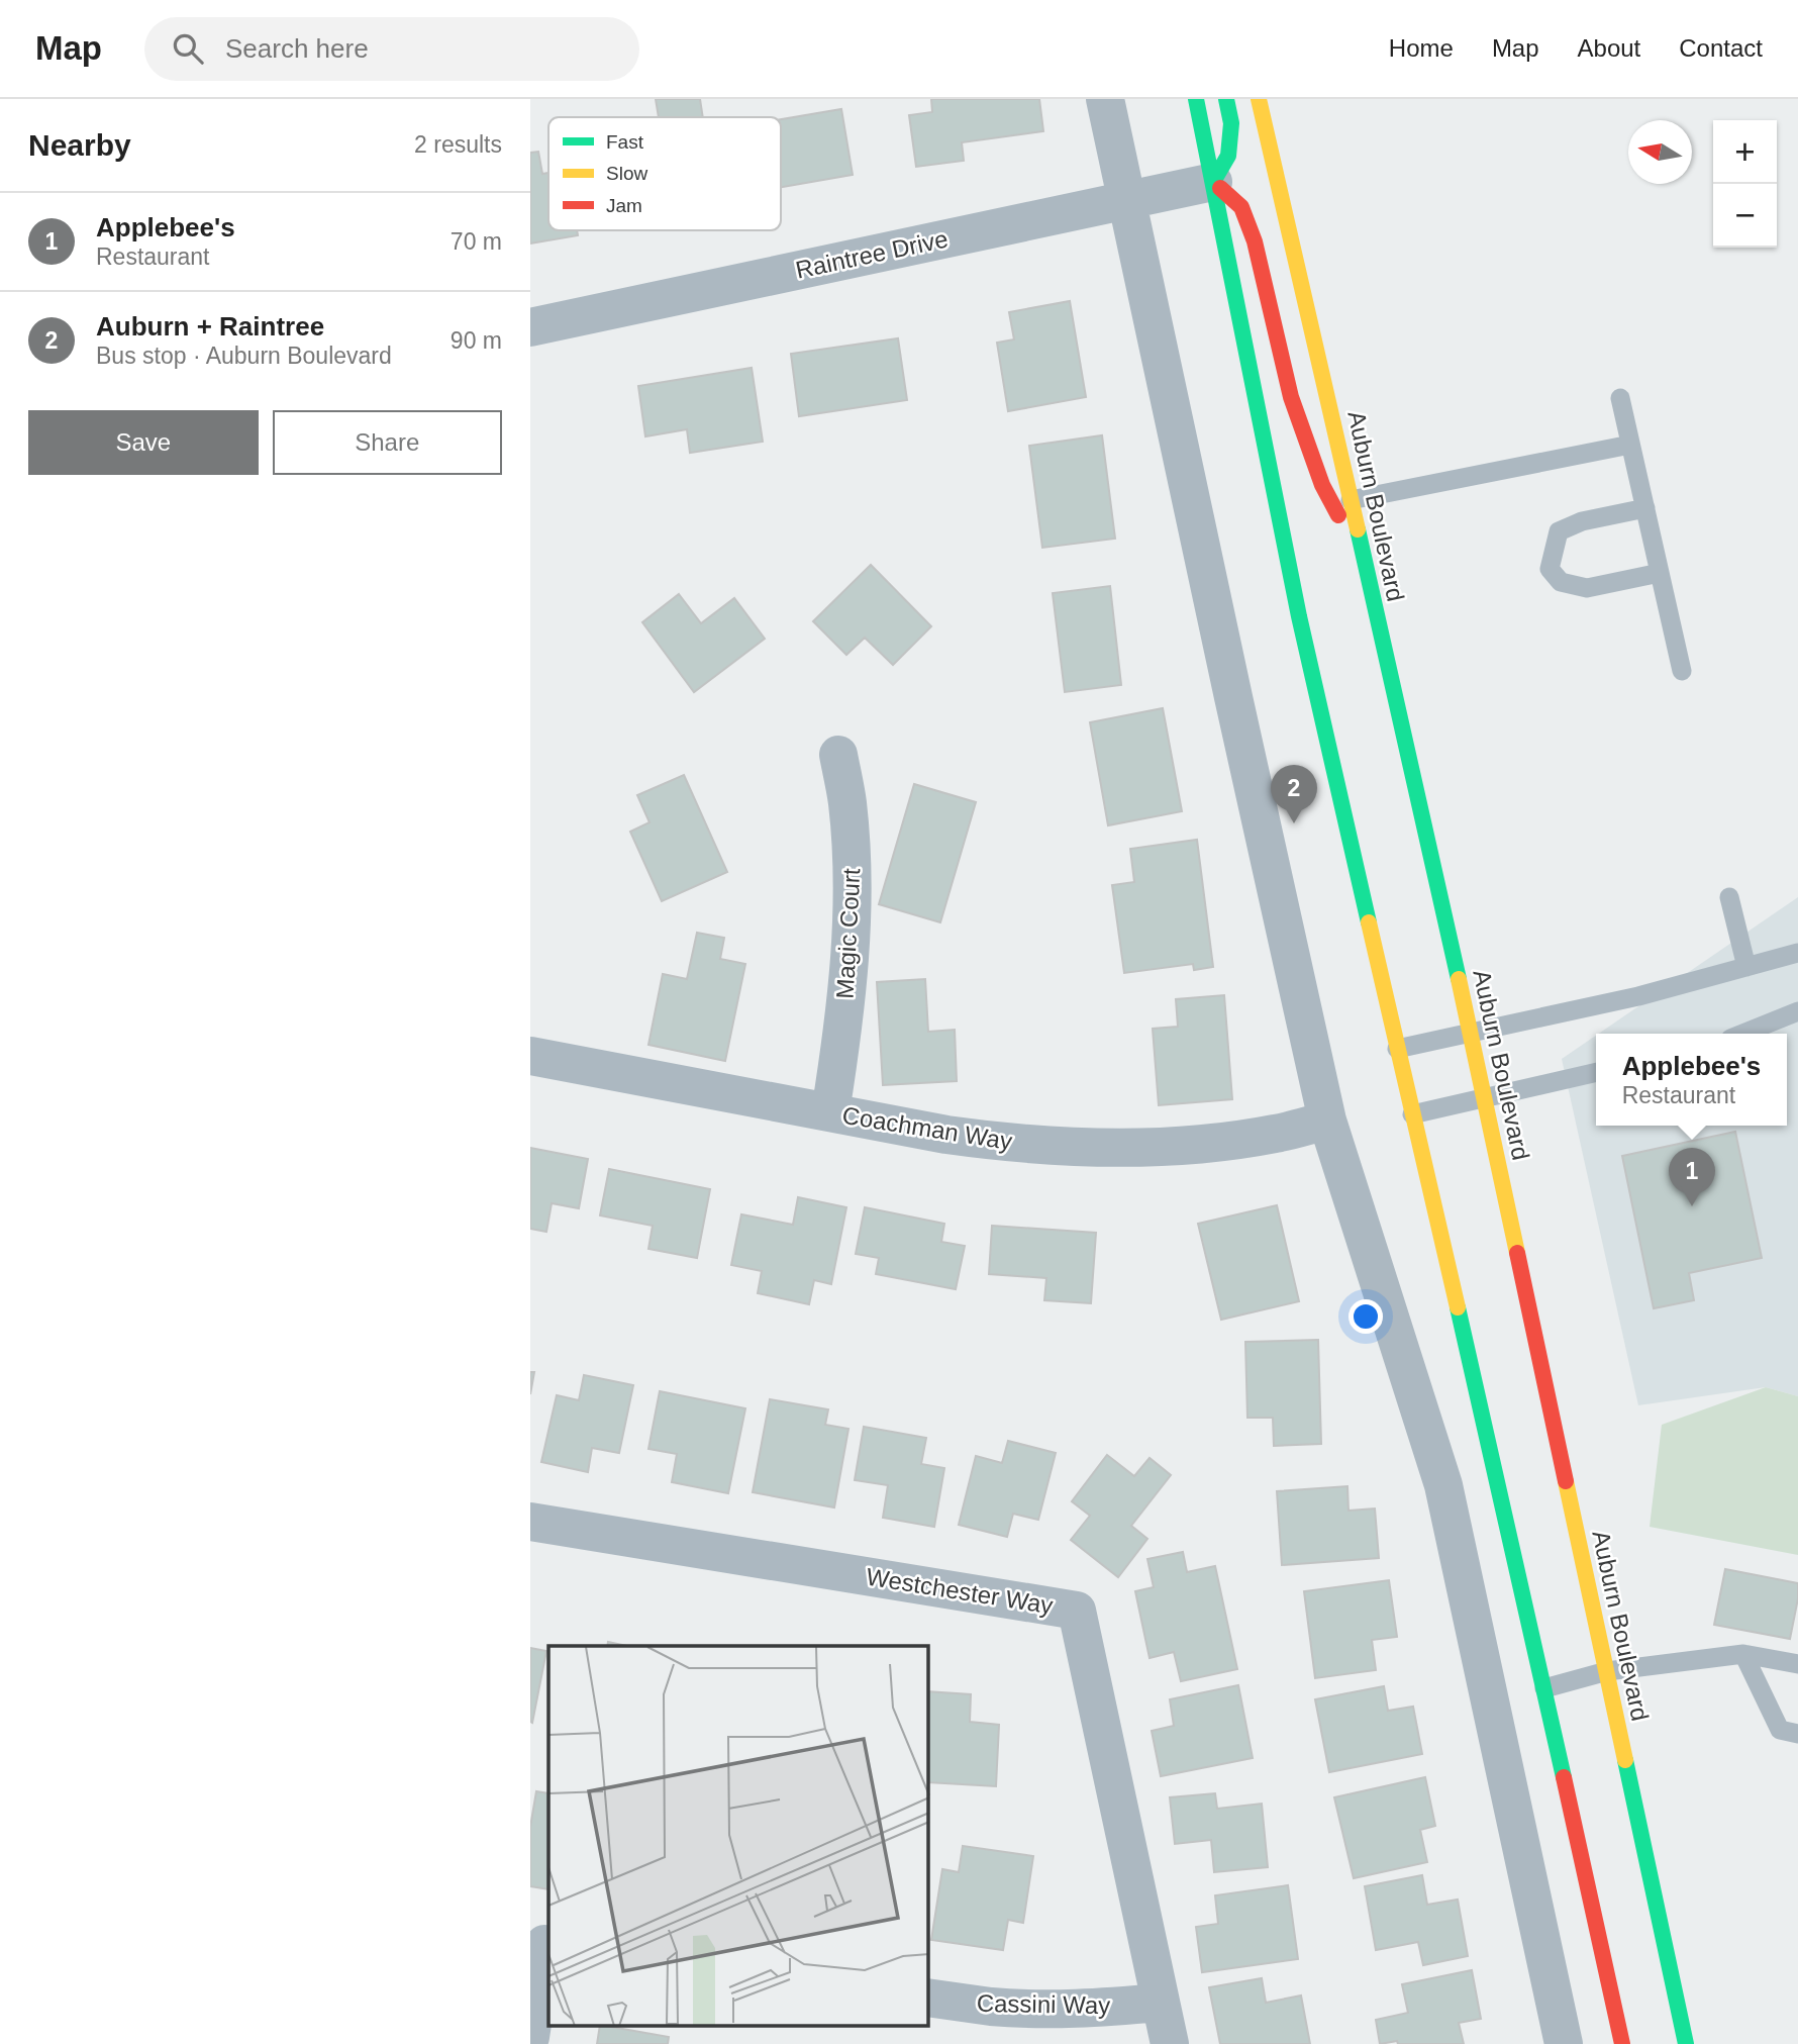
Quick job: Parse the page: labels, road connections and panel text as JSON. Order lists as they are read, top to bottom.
{
  "streets": {
    "main road": ["Auburn Boulevard"],
    "street": [
      "Raintree Drive",
      "Magic Court",
      "Coachman Way",
      "Westchester Way",
      "Cassini Way"
    ]
  },
  "crossings": [
    ["Magic Court", "Coachman Way"],
    ["Westchester Way", "Cassini Way"]
  ],
  "legend": ["Fast", "Slow", "Jam"],
  "north": "left",
  "page": {
    "header": "Map",
    "search": "Search here",
    "nav": [
      "Home",
      "Map",
      "About",
      "Contact"
    ],
    "heading": ["Nearby", "2 results"],
    "map_buttons": ["+", "−"],
    "list": [
      {
        "mark": "1",
        "name": "Applebee's",
        "note": "Restaurant",
        "value": "70 m"
      },
      {
        "mark": "2",
        "name": "Auburn + Raintree",
        "note": "Bus stop · Auburn Boulevard",
        "value": "90 m"
      }
    ],
    "buttons": ["Save", "Share"],
    "pins": ["2", "1"],
    "popup": ["Applebee's", "Restaurant"]
  }
}
